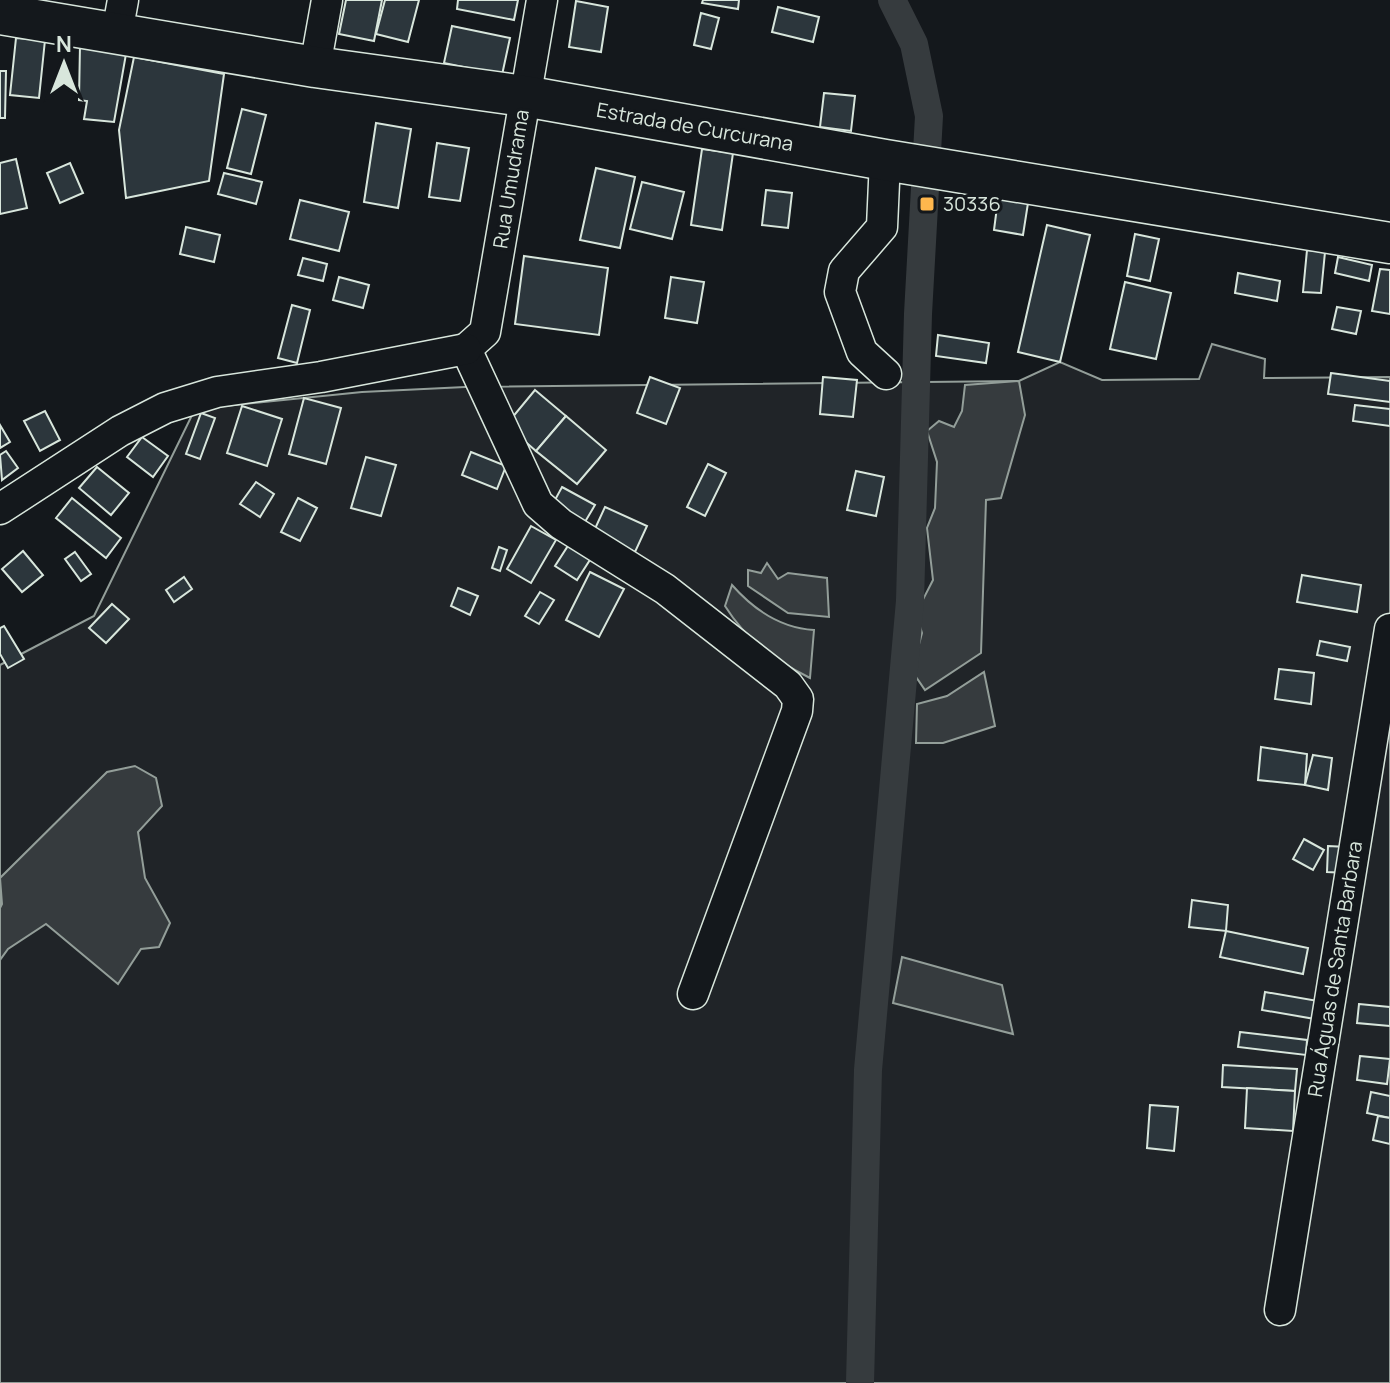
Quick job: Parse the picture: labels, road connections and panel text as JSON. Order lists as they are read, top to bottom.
{
  "streets": {
    "main road": ["Estrada de Curcurana"],
    "street": ["Rua Umudrama", "Rua Águas de Santa Barbara"]
  },
  "crossings": [
    ["Estrada de Curcurana", "Rua Umudrama"]
  ],
  "places": {
    "transit": ["30336"]
  },
  "north": "top"
}
